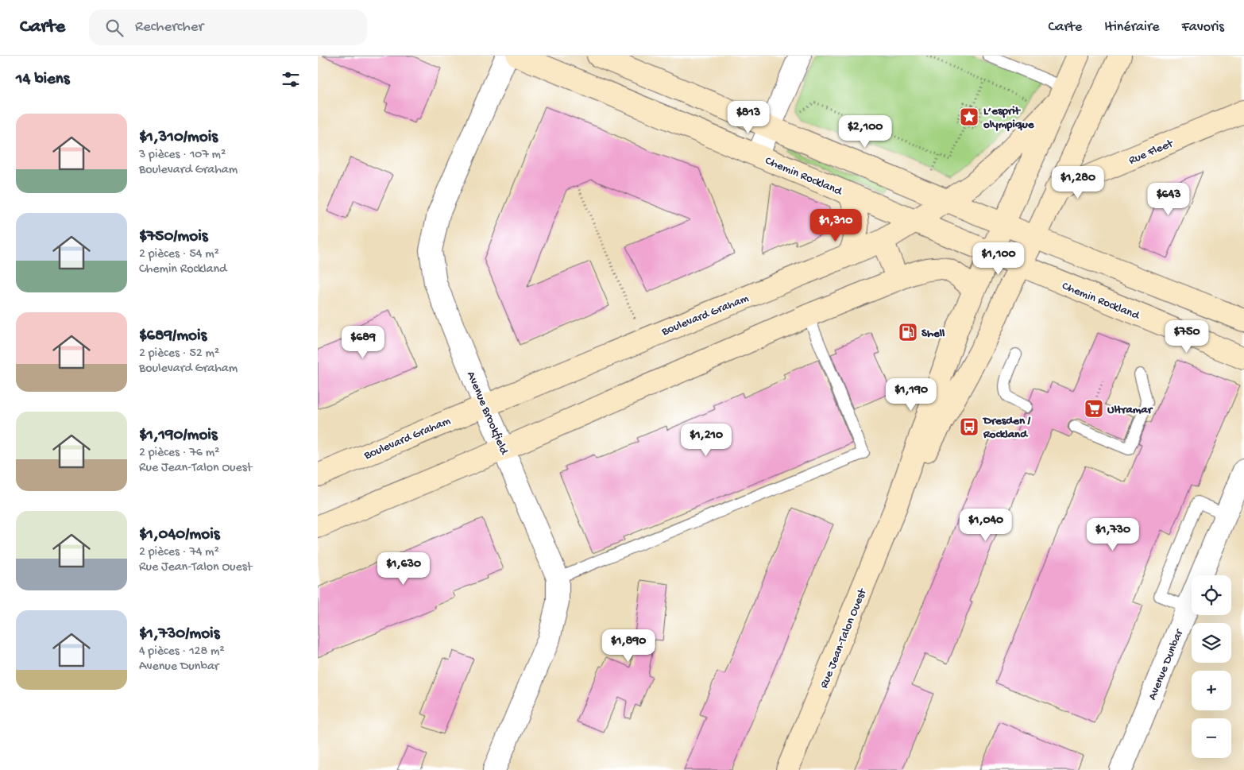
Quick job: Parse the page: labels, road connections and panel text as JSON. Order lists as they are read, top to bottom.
{
  "streets": {
    "street": [
      "Rue Fleet",
      "Chemin Rockland",
      "Boulevard Graham",
      "Avenue Brookfield",
      "Rue Jean-Talon Ouest",
      "Avenue Dunbar"
    ]
  },
  "crossings": [
    ["Rue Fleet", "Rue Jean-Talon Ouest"],
    ["Chemin Rockland", "Boulevard Graham"],
    ["Chemin Rockland", "Rue Jean-Talon Ouest"],
    ["Boulevard Graham", "Avenue Brookfield"],
    ["Boulevard Graham", "Rue Jean-Talon Ouest"]
  ],
  "places": {
    "place": ["L’esprit olympique"],
    "fuel station": ["Shell"],
    "supermarket": ["Ultramar"],
    "bus stop": ["Dresden / Rockland"]
  },
  "page": {
    "header": "Carte",
    "search": "Rechercher",
    "nav": ["Carte", "Itinéraire", "Favoris"],
    "heading": "14 biens",
    "price": [
      "$813",
      "$2,100",
      "$1,280",
      "$643",
      "$1,310",
      "$1,100",
      "$750",
      "$689",
      "$1,190",
      "$1,210",
      "$1,040",
      "$1,730",
      "$1,630",
      "$1,890"
    ],
    "list": [
      {
        "name": "$1,310/mois",
        "note": "3 pièces · 107 m² · Boulevard Graham"
      },
      {
        "name": "$750/mois",
        "note": "2 pièces · 54 m² · Chemin Rockland"
      },
      {
        "name": "$689/mois",
        "note": "2 pièces · 52 m² · Boulevard Graham"
      },
      {
        "name": "$1,190/mois",
        "note": "2 pièces · 76 m² · Rue Jean-Talon Ouest"
      },
      {
        "name": "$1,040/mois",
        "note": "2 pièces · 74 m² · Rue Jean-Talon Ouest"
      },
      {
        "name": "$1,730/mois",
        "note": "4 pièces · 128 m² · Avenue Dunbar"
      }
    ],
    "map_buttons": ["+", "−"]
  }
}
